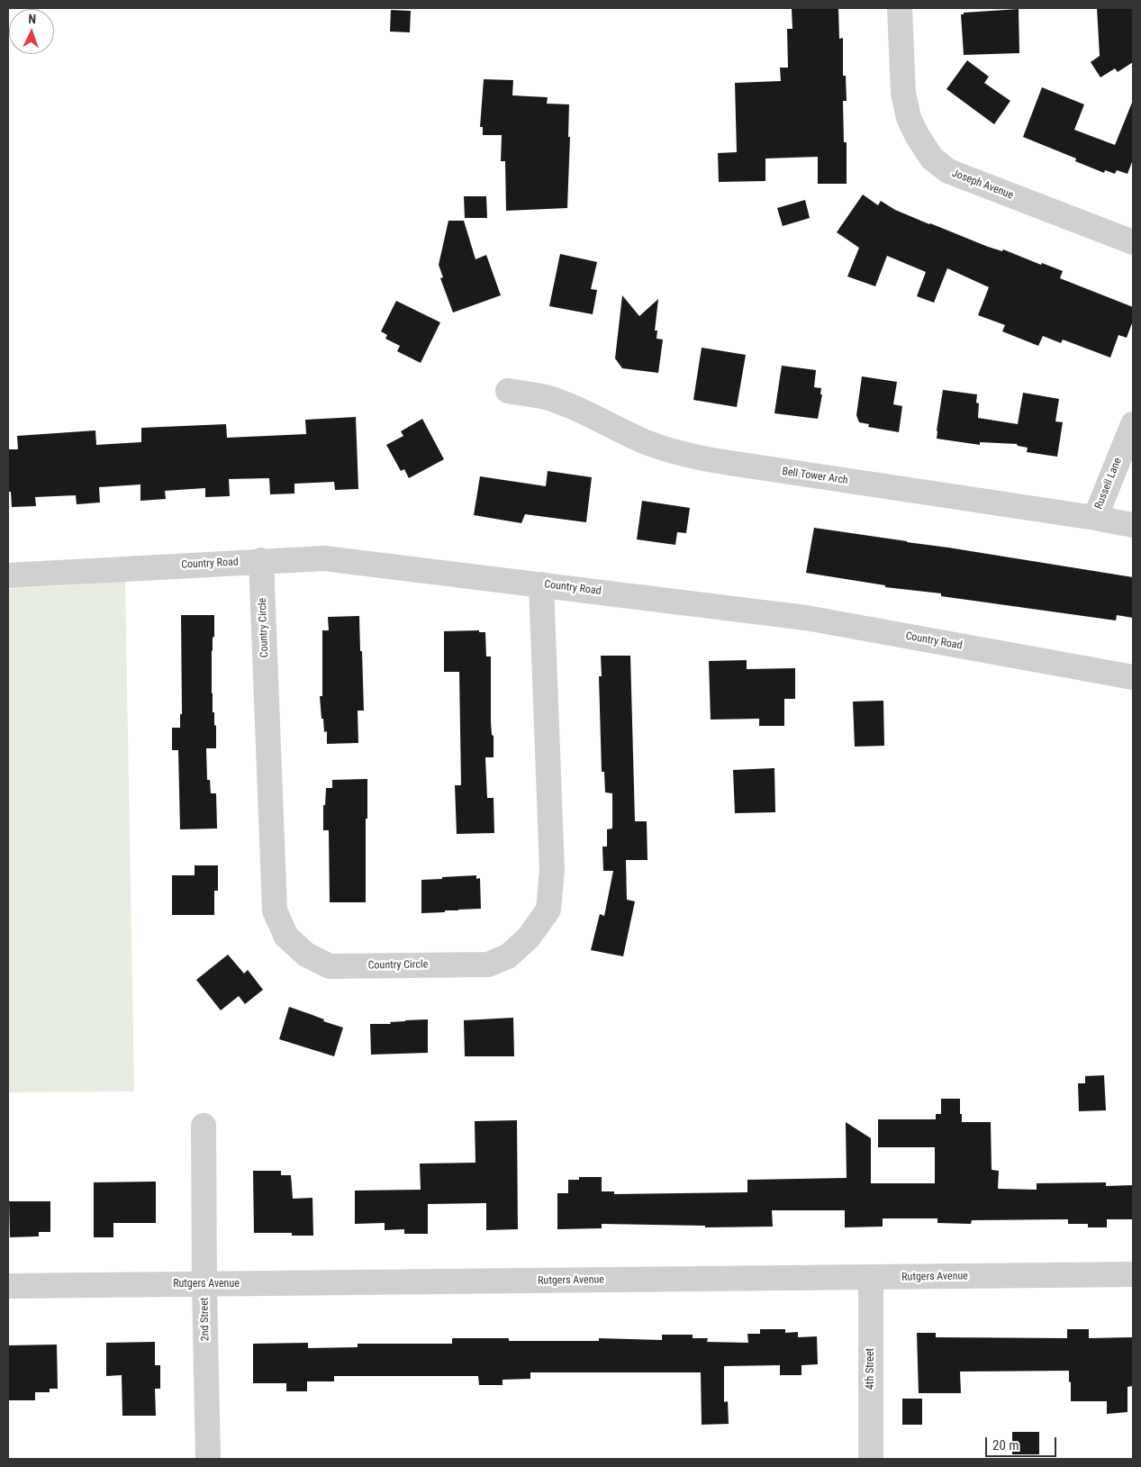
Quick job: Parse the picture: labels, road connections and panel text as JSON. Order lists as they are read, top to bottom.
{
  "streets": {
    "street": [
      "Joseph Avenue",
      "Bell Tower Arch",
      "Russell Lane",
      "Country Road",
      "Country Circle",
      "Rutgers Avenue",
      "2nd Street",
      "4th Street"
    ]
  },
  "crossings": [
    ["Bell Tower Arch", "Russell Lane"],
    ["Country Road", "Country Circle"],
    ["Rutgers Avenue", "2nd Street"],
    ["Rutgers Avenue", "4th Street"]
  ],
  "scale_bar": "20 m",
  "north": "top"
}
